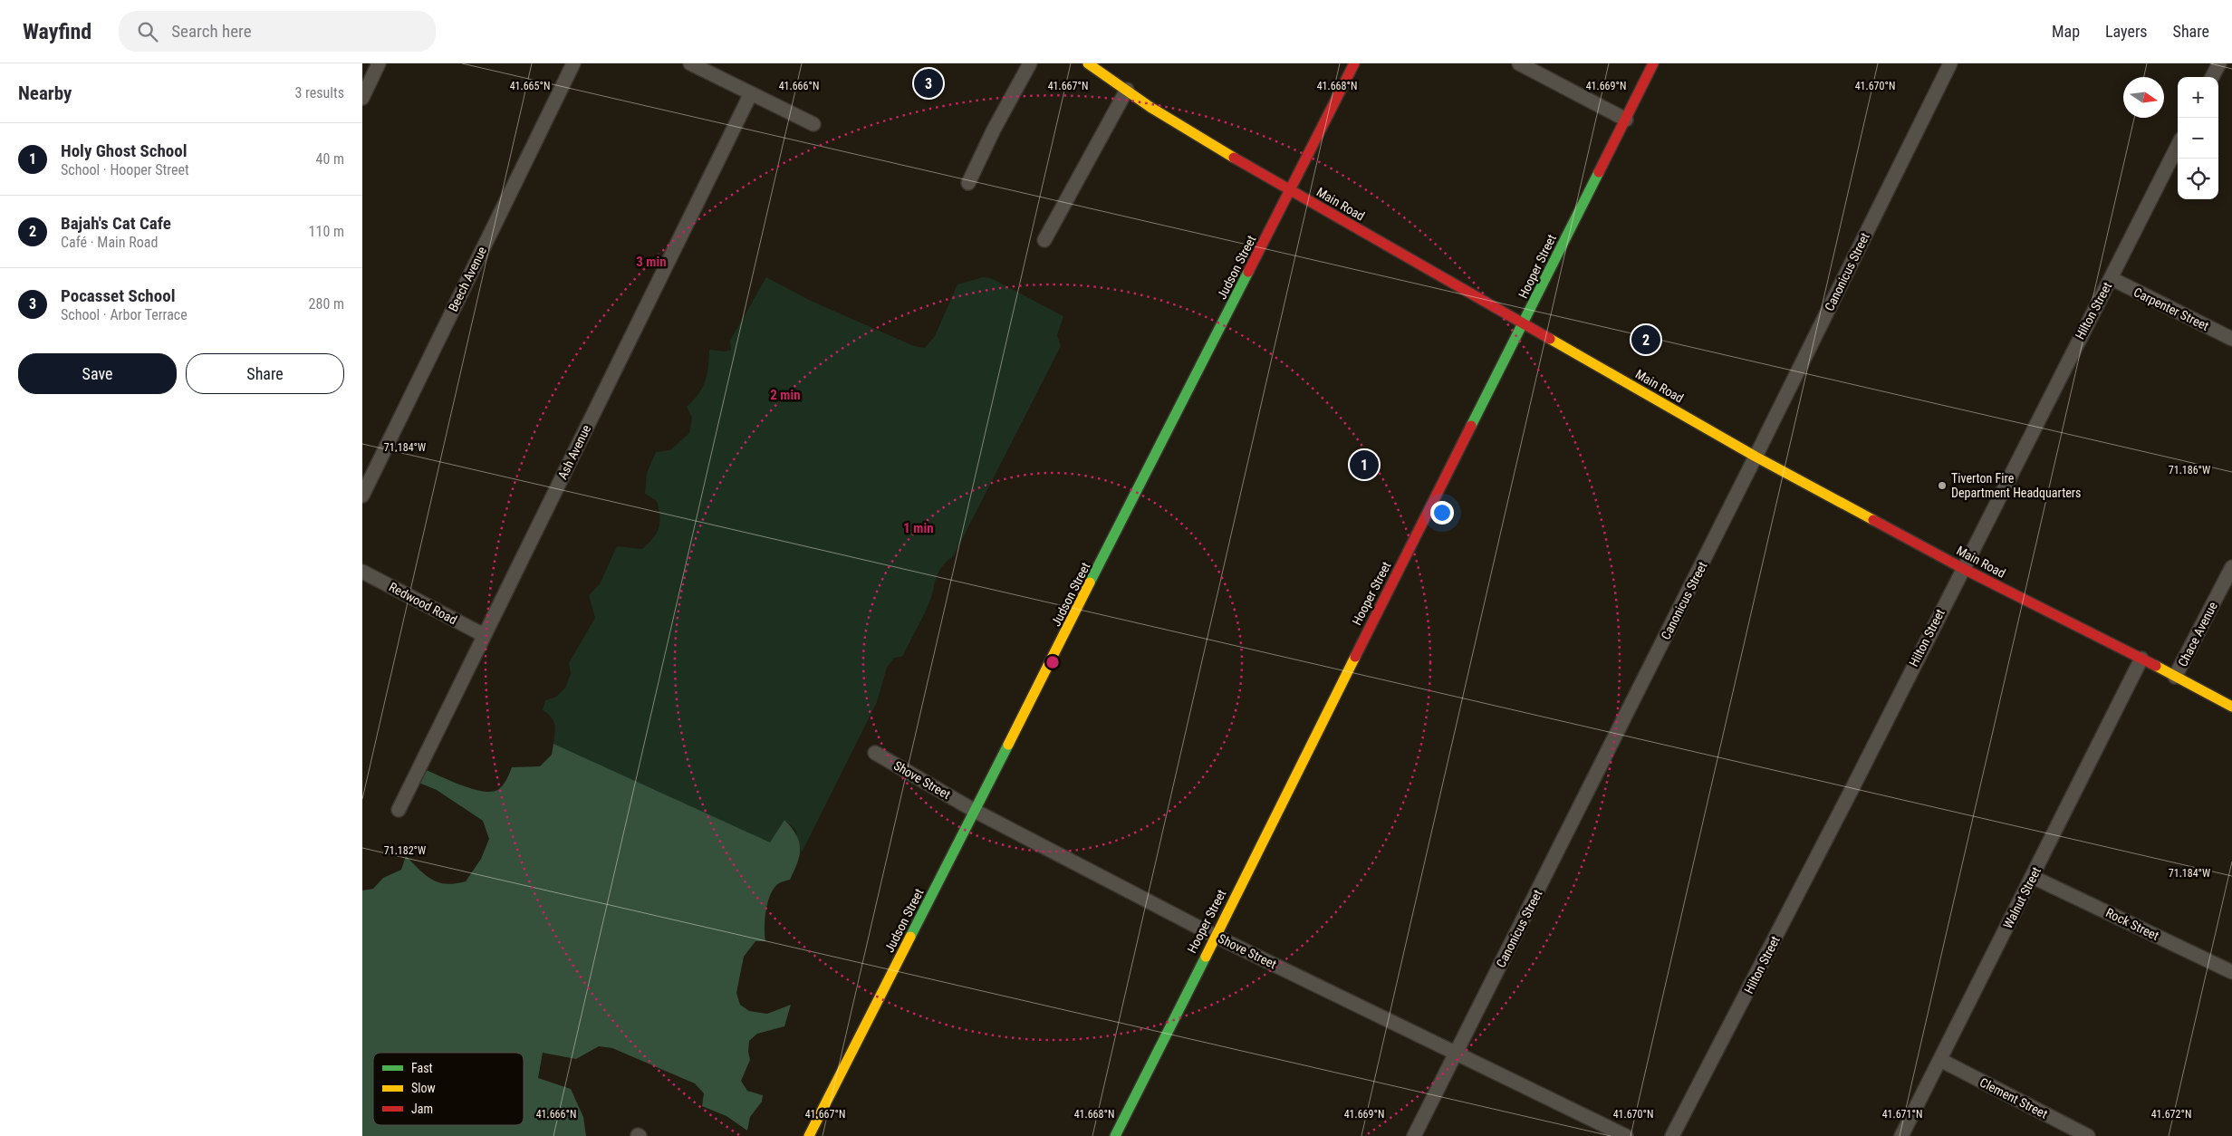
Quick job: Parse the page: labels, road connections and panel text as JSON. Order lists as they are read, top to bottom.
{
  "streets": {
    "street": [
      "Main Road",
      "Hooper Street",
      "Judson Street",
      "Canonicus Street",
      "Beech Avenue",
      "Carpenter Street",
      "Hilton Street",
      "Ash Avenue",
      "Redwood Road",
      "Chace Avenue",
      "Shove Street",
      "Walnut Street",
      "Rock Street",
      "Clement Street"
    ]
  },
  "crossings": [
    ["Main Road", "Hooper Street"],
    ["Main Road", "Judson Street"],
    ["Main Road", "Canonicus Street"],
    ["Main Road", "Hilton Street"],
    ["Main Road", "Chace Avenue"],
    ["Main Road", "Walnut Street"],
    ["Hooper Street", "Shove Street"],
    ["Judson Street", "Shove Street"],
    ["Canonicus Street", "Shove Street"],
    ["Carpenter Street", "Hilton Street"],
    ["Ash Avenue", "Redwood Road"],
    ["Walnut Street", "Rock Street"],
    ["Walnut Street", "Clement Street"]
  ],
  "places": ["Tiverton Fire Department Headquarters"],
  "legend": ["Fast", "Slow", "Jam"],
  "north": "right",
  "page": {
    "header": "Wayfind",
    "search": "Search here",
    "nav": ["Map", "Layers", "Share"],
    "heading": ["Nearby", "3 results"],
    "pins": ["3", "2", "1"],
    "map_buttons": ["+", "−"],
    "list": [
      {
        "mark": "1",
        "name": "Holy Ghost School",
        "note": "School · Hooper Street",
        "value": "40 m"
      },
      {
        "mark": "2",
        "name": "Bajah's Cat Cafe",
        "note": "Café · Main Road",
        "value": "110 m"
      },
      {
        "mark": "3",
        "name": "Pocasset School",
        "note": "School · Arbor Terrace",
        "value": "280 m"
      }
    ],
    "buttons": ["Save", "Share"]
  },
  "coordinates": [
    "41.665°N",
    "41.666°N",
    "41.667°N",
    "41.668°N",
    "41.669°N",
    "41.670°N",
    "71.184°W",
    "71.186°W",
    "71.182°W",
    "41.671°N",
    "41.672°N"
  ],
  "rings": ["3 min", "2 min", "1 min"]
}
